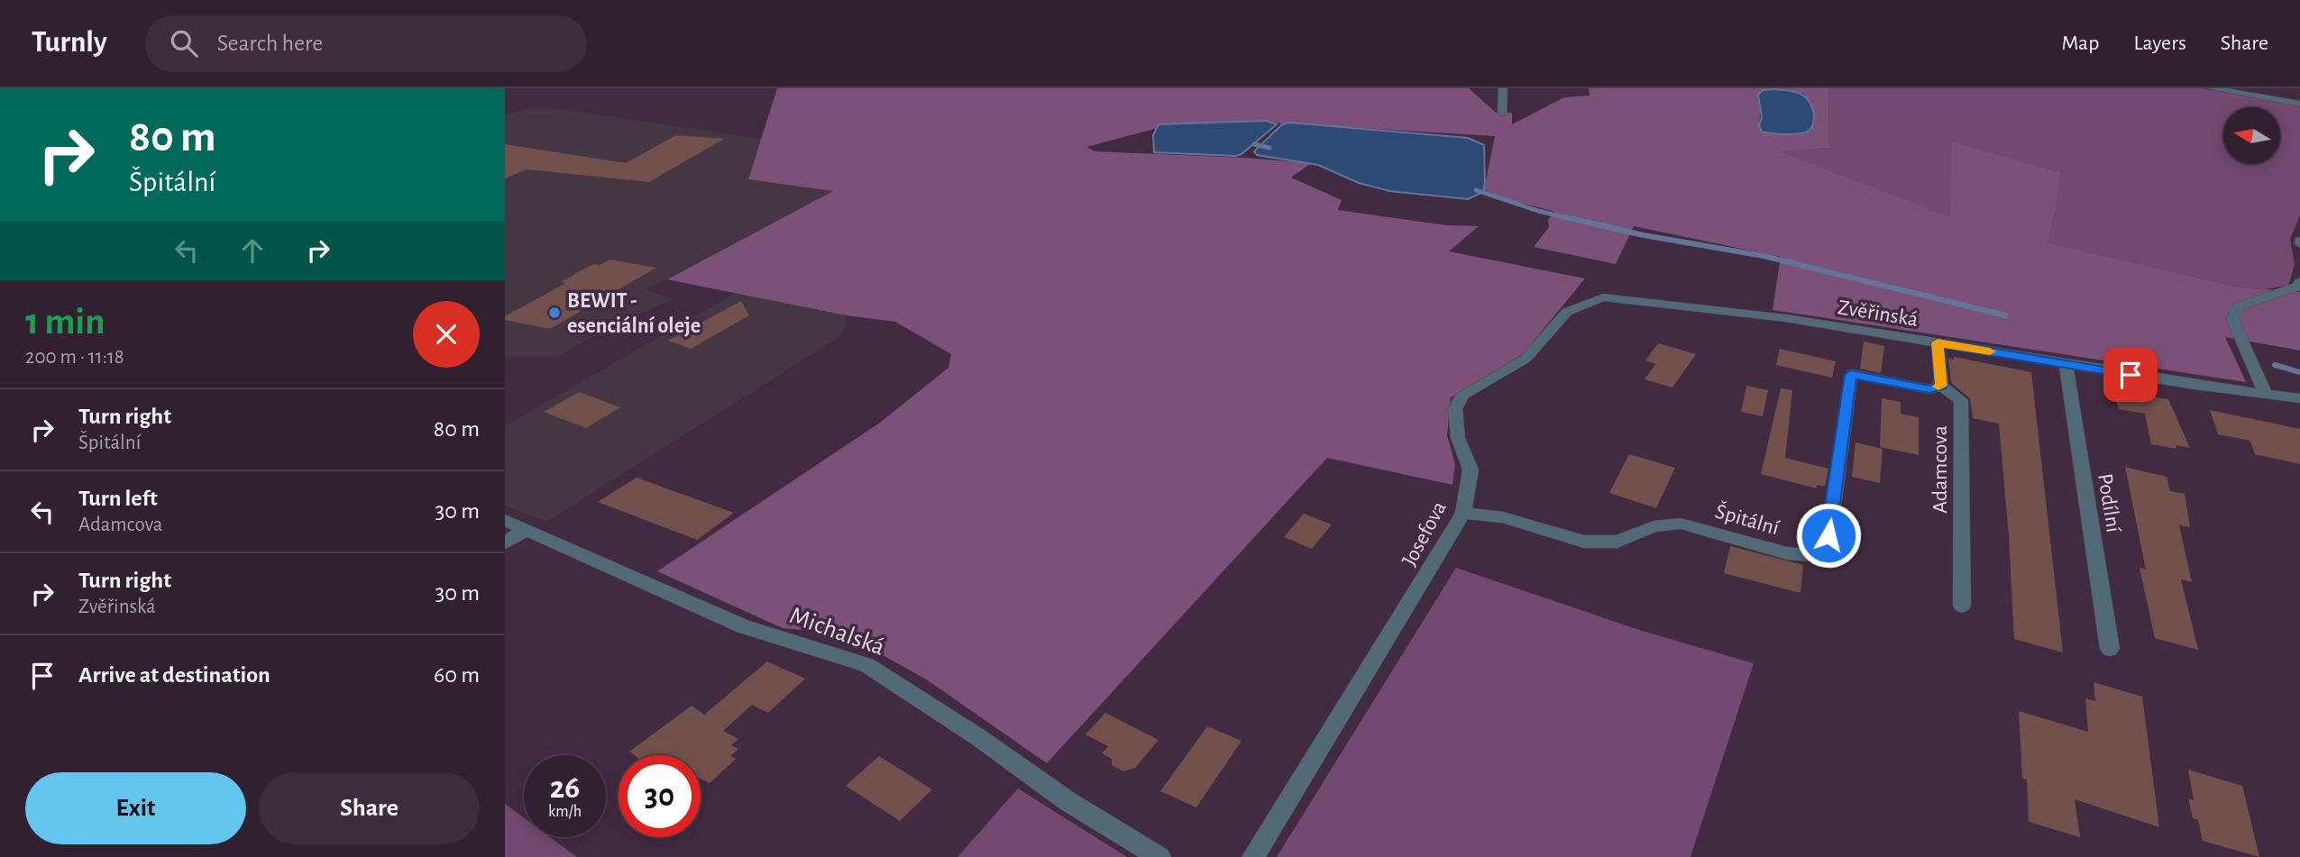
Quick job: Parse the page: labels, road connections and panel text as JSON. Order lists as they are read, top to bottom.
{
  "streets": {
    "street": [
      "Zvěřinská",
      "Adamcova",
      "Podílní",
      "Špitální",
      "Josefova",
      "Michalská"
    ]
  },
  "crossings": [
    ["Zvěřinská", "Podílní"],
    ["Zvěřinská", "Josefova"],
    ["Adamcova", "Špitální"],
    ["Špitální", "Josefova"]
  ],
  "places": ["BEWIT - esenciální oleje"],
  "north": "left",
  "page": {
    "header": "Turnly",
    "search": "Search here",
    "nav": ["Map", "Layers", "Share"],
    "turn": ["80 m", "Špitální"],
    "heading": ["1 min", "200 m · 11:18"],
    "list": [
      {
        "name": "Turn right",
        "note": "Špitální",
        "value": "80 m"
      },
      {
        "name": "Turn left",
        "note": "Adamcova",
        "value": "30 m"
      },
      {
        "name": "Turn right",
        "note": "Zvěřinská",
        "value": "30 m"
      },
      {
        "name": "Arrive at destination",
        "value": "60 m"
      }
    ],
    "speed": "26 km/h",
    "limit": "30",
    "buttons": ["Exit", "Share"]
  }
}
